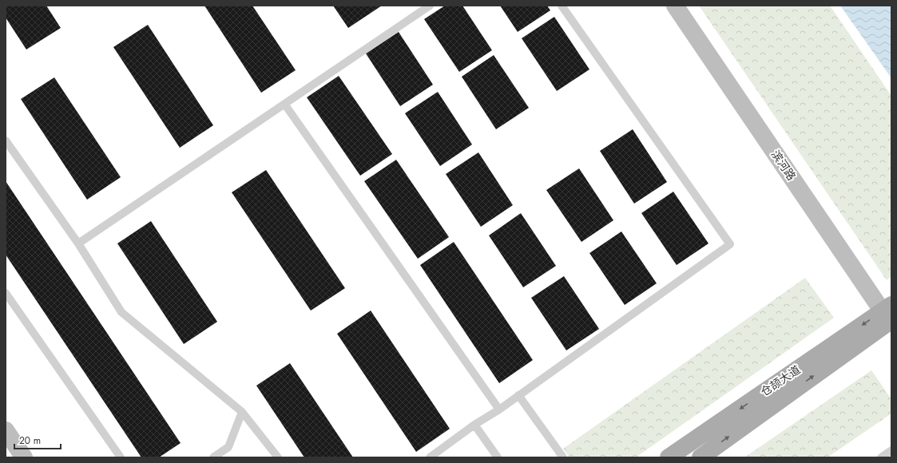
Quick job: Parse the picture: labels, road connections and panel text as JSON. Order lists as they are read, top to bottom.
{
  "streets": {
    "main road": ["仓颉大道"],
    "street": ["滨河路"]
  },
  "crossings": [
    ["滨河路", "仓颉大道"]
  ],
  "scale_bar": "20 m"
}
